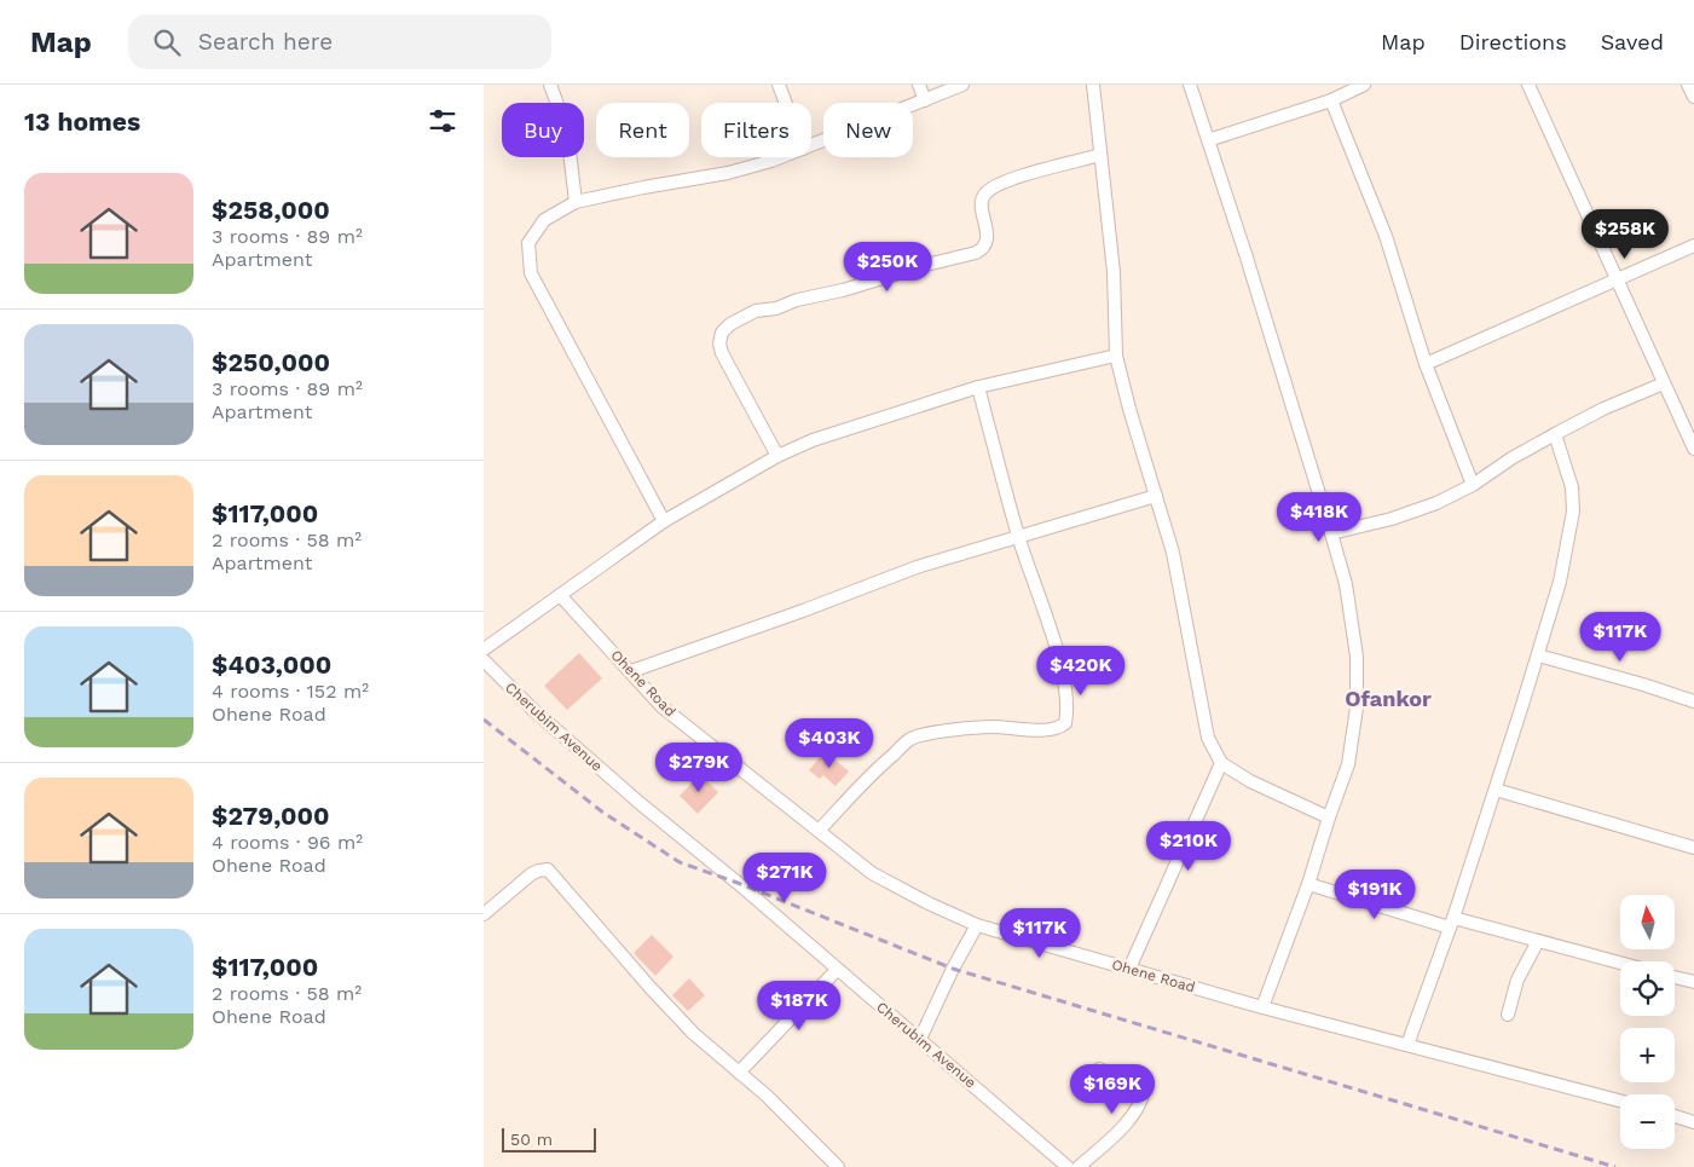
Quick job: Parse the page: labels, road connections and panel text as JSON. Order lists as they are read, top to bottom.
{
  "streets": {
    "street": ["Ohene Road", "Cherubim Avenue"]
  },
  "districts": ["Ofankor"],
  "scale_bar": "50 m",
  "north": "top",
  "page": {
    "header": "Map",
    "search": "Search here",
    "nav": ["Map", "Directions", "Saved"],
    "heading": "13 homes",
    "chip": [
      "Buy",
      "Rent",
      "Filters",
      "New"
    ],
    "list": [
      {
        "name": "$258,000",
        "note": "3 rooms · 89 m² · Apartment"
      },
      {
        "name": "$250,000",
        "note": "3 rooms · 89 m² · Apartment"
      },
      {
        "name": "$117,000",
        "note": "2 rooms · 58 m² · Apartment"
      },
      {
        "name": "$403,000",
        "note": "4 rooms · 152 m² · Ohene Road"
      },
      {
        "name": "$279,000",
        "note": "4 rooms · 96 m² · Ohene Road"
      },
      {
        "name": "$117,000",
        "note": "2 rooms · 58 m² · Ohene Road"
      }
    ],
    "price": [
      "$258K",
      "$250K",
      "$418K",
      "$117K",
      "$420K",
      "$403K",
      "$279K",
      "$210K",
      "$271K",
      "$191K",
      "$117K",
      "$187K",
      "$169K"
    ],
    "map_buttons": ["+", "−"],
    "scale": "50 m"
  }
}
